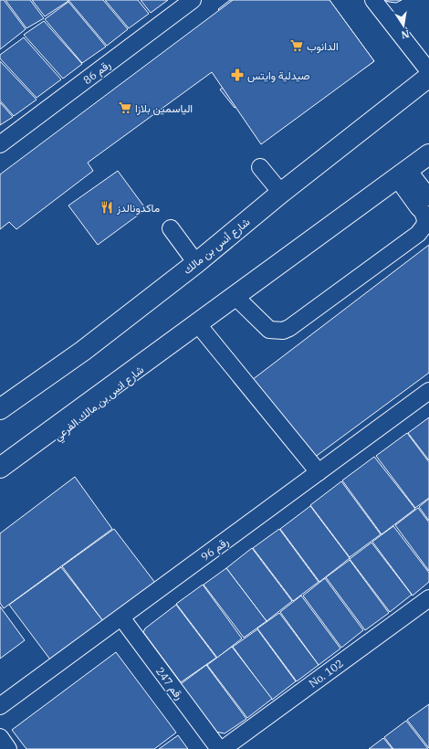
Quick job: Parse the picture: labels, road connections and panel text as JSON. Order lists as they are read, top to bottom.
{
  "streets": {
    "main road": ["شارع أنس بن مالك", "شارع انس بن مالك الفرعي"],
    "street": [
      "رقم 86",
      "رقم 96",
      "No. 102",
      "رقم 247"
    ]
  },
  "crossings": [
    ["رقم 96", "رقم 247"]
  ],
  "places": {
    "supermarket": ["الدانوب", "الياسمين بلازا"],
    "pharmacy": ["صيدلية وايتس"],
    "restaurant": ["ماكدونالدز"]
  },
  "north": "bottom"
}
